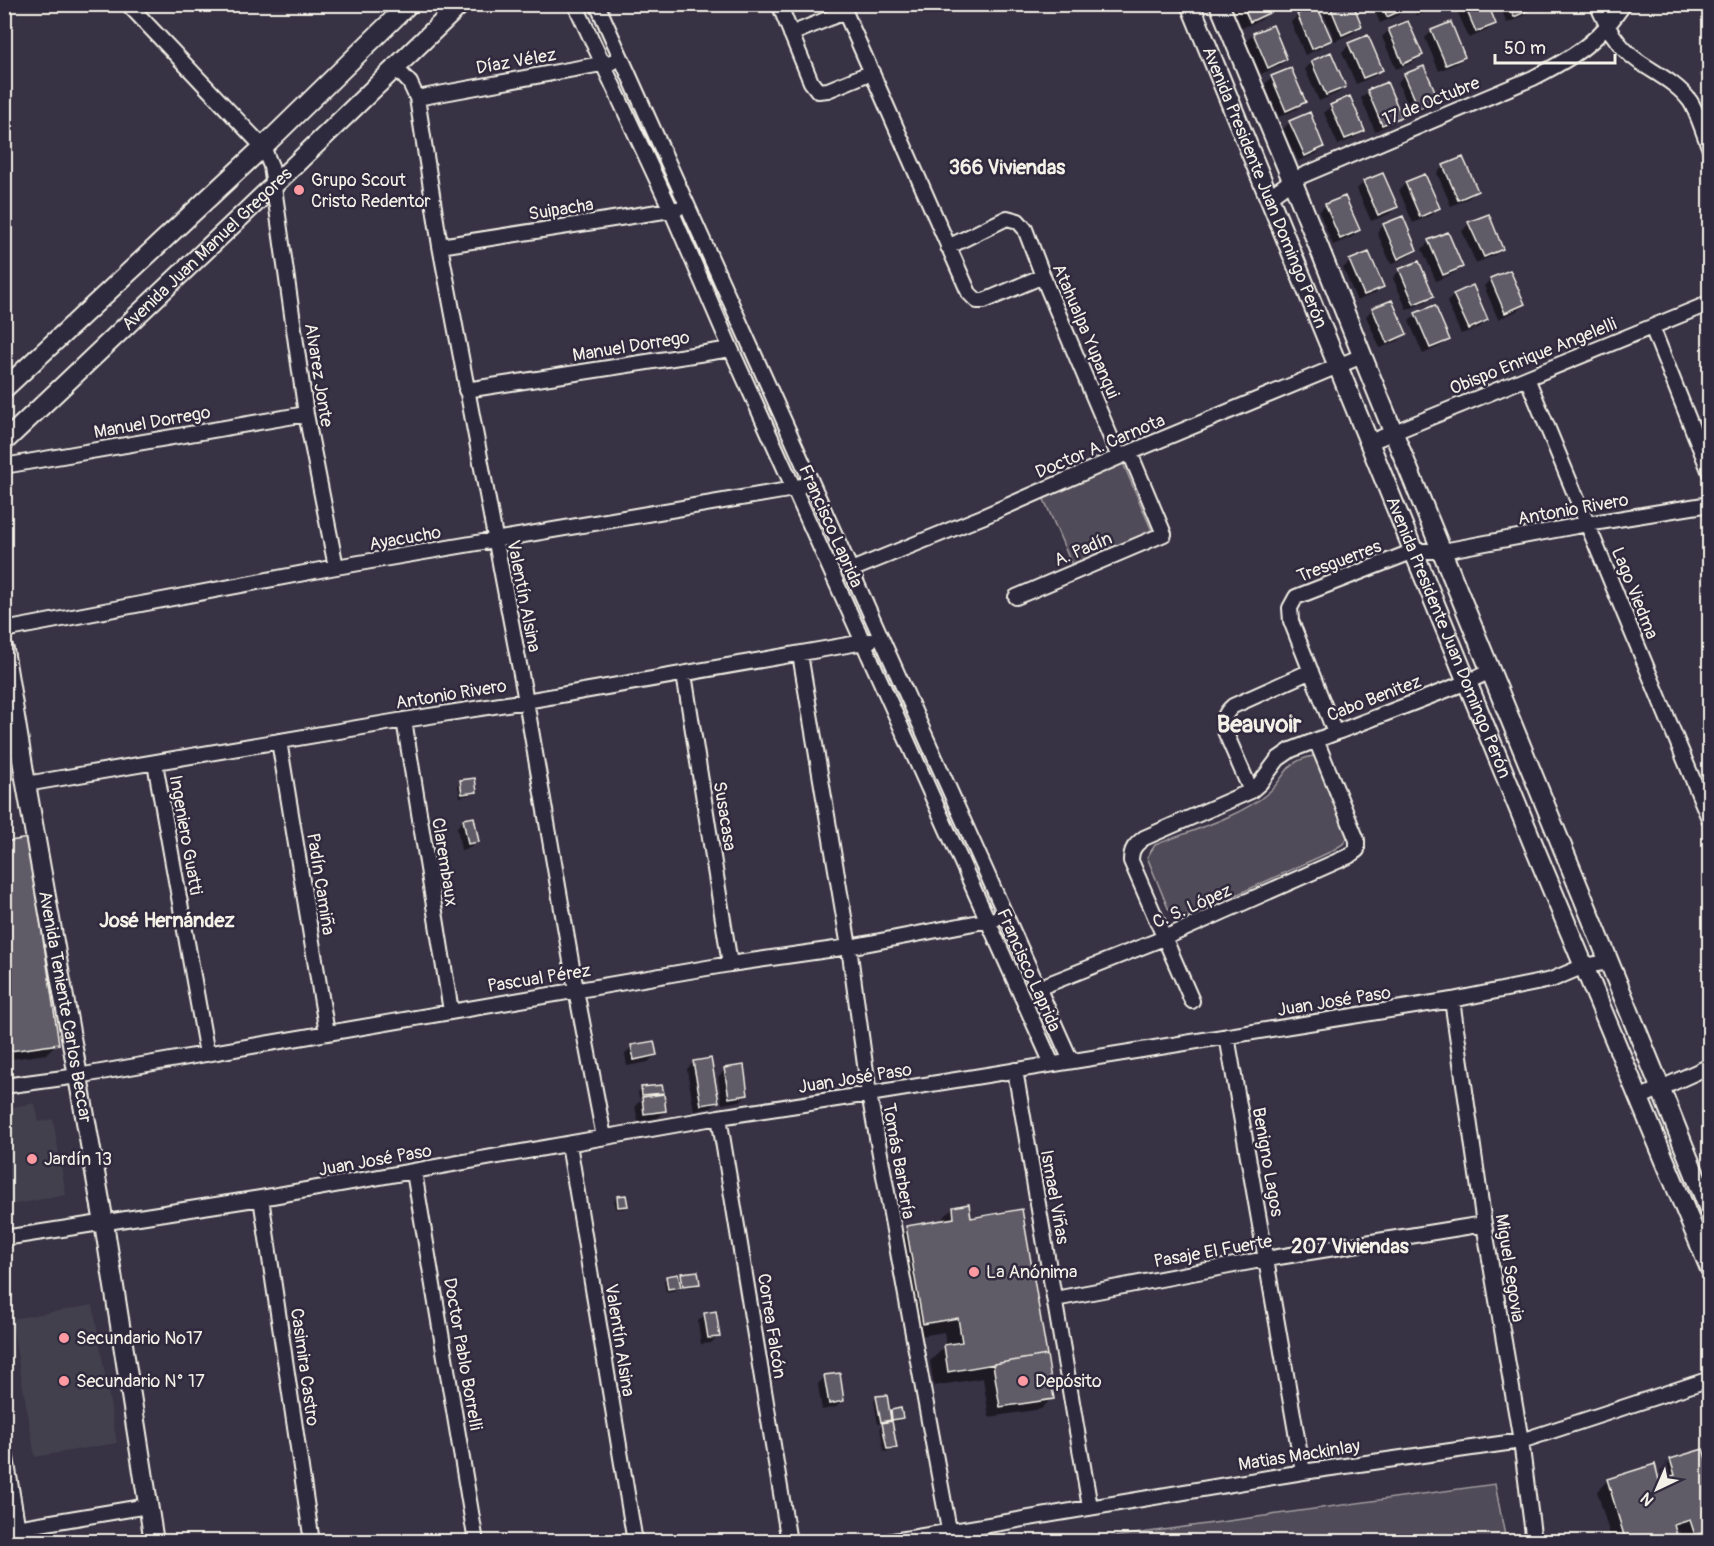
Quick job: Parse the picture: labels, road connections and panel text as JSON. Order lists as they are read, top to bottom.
{
  "streets": {
    "main road": ["Avenida Presidente Juan Domingo Perón", "Avenida Juan Manuel Gregores", "Avenida Teniente Carlos Beccar"],
    "street": [
      "Díaz Vélez",
      "17 de Octubre",
      "Suipacha",
      "Atahualpa Yupanqui",
      "Manuel Dorrego",
      "Obispo Enrique Angelelli",
      "Alvarez Jonte",
      "Doctor A. Carnota",
      "Antonio Rivero",
      "Francisco Laprida",
      "Ayacucho",
      "A. Padín",
      "Tresguerres",
      "Lago Viedma",
      "Valentín Alsina",
      "Cabo Benitez",
      "Susacasa",
      "Ingeniero Guatti",
      "Clarembaux",
      "Padín Camiña",
      "C. S. López",
      "Pascual Pérez",
      "Juan José Paso",
      "Tomás Barbería",
      "Benigno Lagos",
      "Ismael Viñas",
      "Pasaje El Fuerte",
      "Miguel Segovia",
      "Correa Falcón",
      "Doctor Pablo Borrelli",
      "Casimira Castro",
      "Matias Mackinlay"
    ]
  },
  "crossings": [
    ["Díaz Vélez", "Francisco Laprida"],
    ["Díaz Vélez", "Valentín Alsina"],
    ["17 de Octubre", "Avenida Presidente Juan Domingo Perón"],
    ["Avenida Presidente Juan Domingo Perón", "Obispo Enrique Angelelli"],
    ["Avenida Presidente Juan Domingo Perón", "Doctor A. Carnota"],
    ["Avenida Presidente Juan Domingo Perón", "Antonio Rivero"],
    ["Avenida Presidente Juan Domingo Perón", "Tresguerres"],
    ["Avenida Presidente Juan Domingo Perón", "Cabo Benitez"],
    ["Avenida Presidente Juan Domingo Perón", "Juan José Paso"],
    ["Suipacha", "Francisco Laprida"],
    ["Suipacha", "Valentín Alsina"],
    ["Avenida Juan Manuel Gregores", "Alvarez Jonte"],
    ["Avenida Juan Manuel Gregores", "Valentín Alsina"],
    ["Atahualpa Yupanqui", "Doctor A. Carnota"],
    ["Atahualpa Yupanqui", "A. Padín"],
    ["Manuel Dorrego", "Alvarez Jonte"],
    ["Manuel Dorrego", "Francisco Laprida"],
    ["Manuel Dorrego", "Valentín Alsina"],
    ["Obispo Enrique Angelelli", "Lago Viedma"],
    ["Alvarez Jonte", "Ayacucho"],
    ["Doctor A. Carnota", "Francisco Laprida"],
    ["Antonio Rivero", "Francisco Laprida"],
    ["Antonio Rivero", "Tresguerres"],
    ["Antonio Rivero", "Lago Viedma"],
    ["Antonio Rivero", "Valentín Alsina"],
    ["Antonio Rivero", "Susacasa"],
    ["Antonio Rivero", "Ingeniero Guatti"],
    ["Antonio Rivero", "Clarembaux"],
    ["Antonio Rivero", "Padín Camiña"],
    ["Antonio Rivero", "Avenida Teniente Carlos Beccar"],
    ["Antonio Rivero", "Tomás Barbería"],
    ["Francisco Laprida", "Ayacucho"],
    ["Francisco Laprida", "C. S. López"],
    ["Francisco Laprida", "Pascual Pérez"],
    ["Francisco Laprida", "Juan José Paso"],
    ["Ayacucho", "Valentín Alsina"],
    ["Valentín Alsina", "Pascual Pérez"],
    ["Valentín Alsina", "Juan José Paso"],
    ["Cabo Benitez", "C. S. López"],
    ["Susacasa", "Pascual Pérez"],
    ["Ingeniero Guatti", "Pascual Pérez"],
    ["Clarembaux", "Pascual Pérez"],
    ["Padín Camiña", "Pascual Pérez"],
    ["Pascual Pérez", "Avenida Teniente Carlos Beccar"],
    ["Pascual Pérez", "Tomás Barbería"],
    ["Juan José Paso", "Avenida Teniente Carlos Beccar"],
    ["Juan José Paso", "Tomás Barbería"],
    ["Juan José Paso", "Benigno Lagos"],
    ["Juan José Paso", "Ismael Viñas"],
    ["Juan José Paso", "Miguel Segovia"],
    ["Juan José Paso", "Correa Falcón"],
    ["Juan José Paso", "Doctor Pablo Borrelli"],
    ["Juan José Paso", "Casimira Castro"],
    ["Tomás Barbería", "Matias Mackinlay"],
    ["Benigno Lagos", "Pasaje El Fuerte"],
    ["Benigno Lagos", "Matias Mackinlay"],
    ["Ismael Viñas", "Pasaje El Fuerte"],
    ["Ismael Viñas", "Matias Mackinlay"],
    ["Pasaje El Fuerte", "Miguel Segovia"],
    ["Miguel Segovia", "Matias Mackinlay"]
  ],
  "districts": [
    "366 Viviendas",
    "Beauvoir",
    "José Hernández",
    "207 Viviendas"
  ],
  "places": [
    "Grupo Scout Cristo Redentor",
    "Jardín 13",
    "La Anónima",
    "Secundario Nº17",
    "Secundario N° 17",
    "Depósito"
  ],
  "scale_bar": "50 m",
  "north": "bottom left"
}
